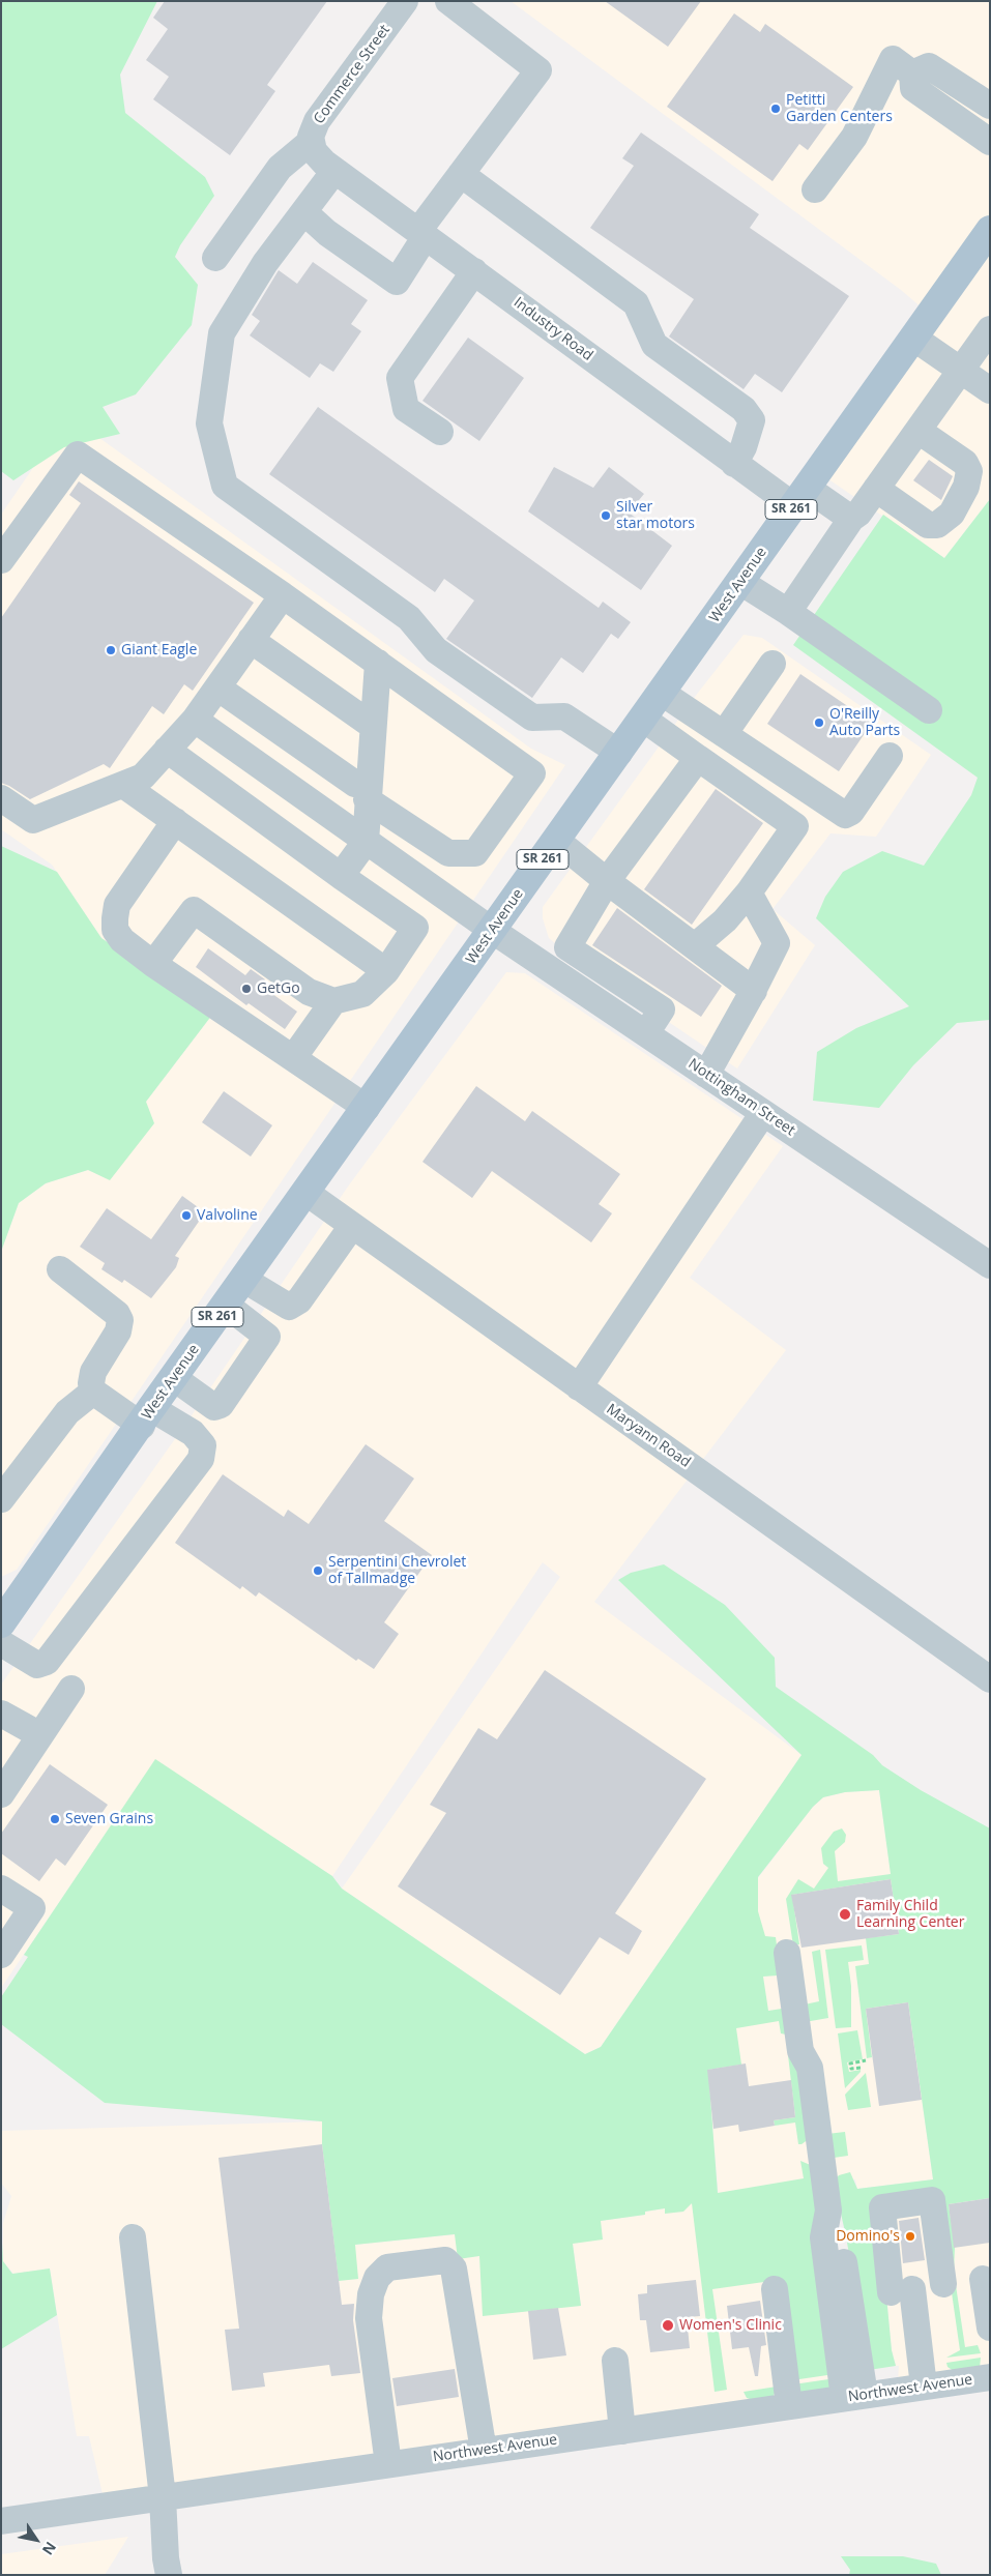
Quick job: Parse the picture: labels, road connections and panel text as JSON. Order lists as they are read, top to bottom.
{
  "streets": {
    "main road": ["SR 261", "West Avenue"],
    "street": [
      "Commerce Street",
      "Industry Road",
      "Nottingham Street",
      "Maryann Road",
      "Northwest Avenue"
    ]
  },
  "crossings": [
    ["Commerce Street", "Industry Road"],
    ["Industry Road", "West Avenue"],
    ["West Avenue", "Nottingham Street"],
    ["West Avenue", "Maryann Road"]
  ],
  "places": [
    "Petitti Garden Centers",
    "Silver star motors",
    "Giant Eagle",
    "O'Reilly Auto Parts",
    "GetGo",
    "Valvoline",
    "Serpentini Chevrolet of Tallmadge",
    "Seven Grains",
    "Family Child Learning Center",
    "Domino's",
    "Women's Clinic"
  ],
  "north": "bottom right"
}
